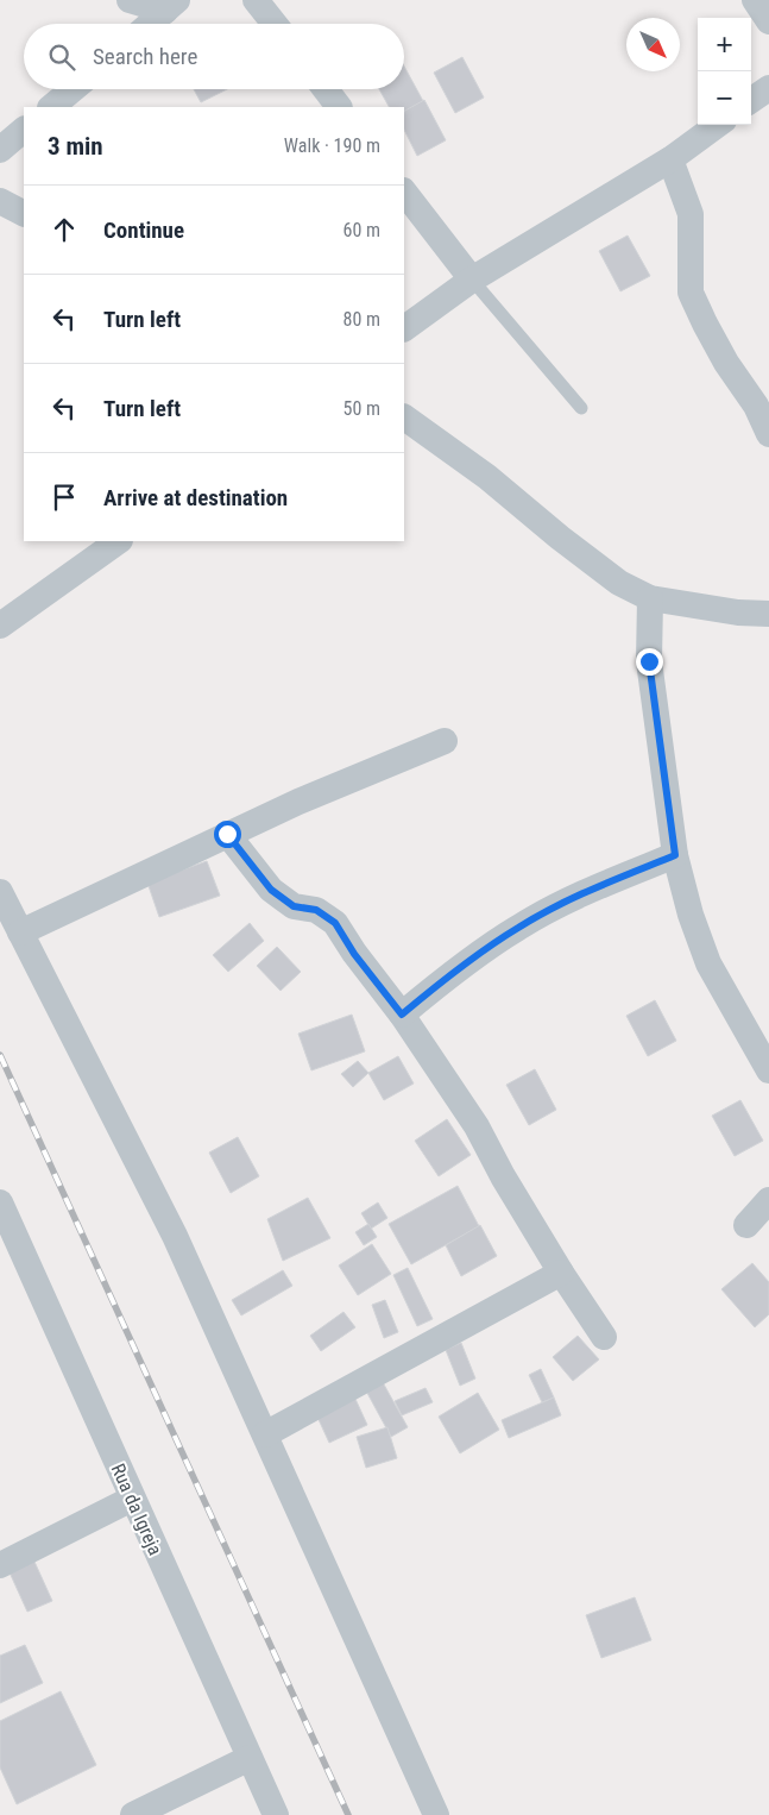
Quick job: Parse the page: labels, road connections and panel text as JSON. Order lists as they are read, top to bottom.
{
  "streets": {
    "street": ["Rua da Igreja"]
  },
  "north": "bottom right",
  "page": {
    "map_buttons": ["+", "−"],
    "search": "Search here",
    "heading": ["3 min", "Walk · 190 m"],
    "list": [
      ["Continue", "60 m"],
      ["Turn left", "80 m"],
      ["Turn left", "50 m"],
      "Arrive at destination"
    ]
  }
}
